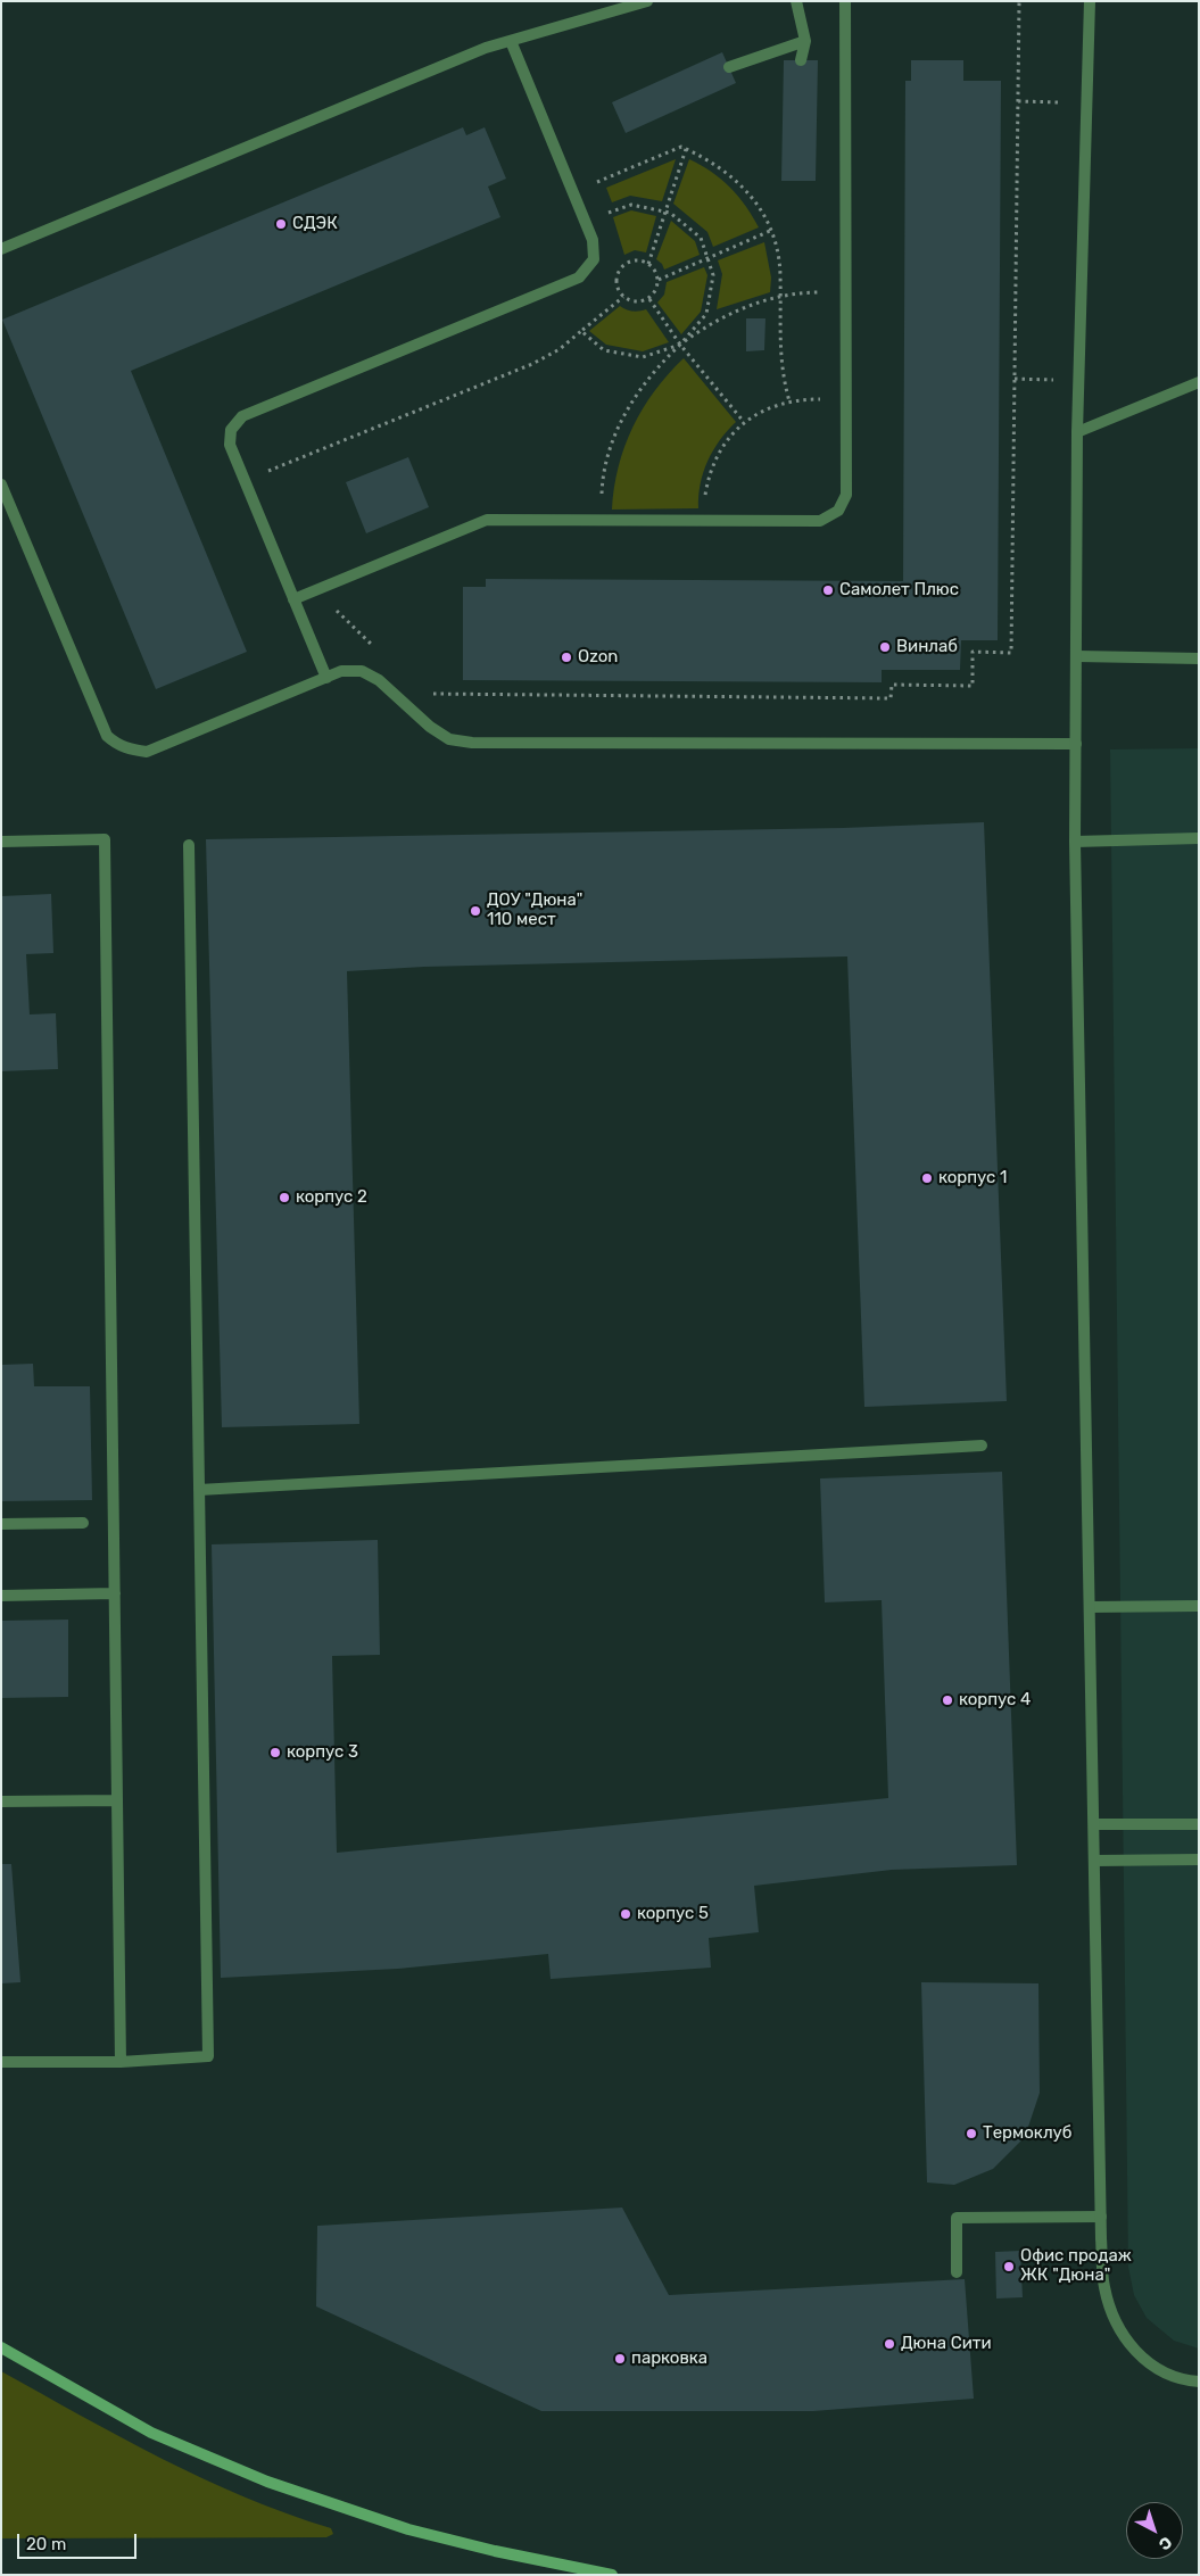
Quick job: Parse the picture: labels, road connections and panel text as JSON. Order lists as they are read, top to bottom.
{
  "places": [
    "СДЭК",
    "Самолет Плюс",
    "Винлаб",
    "Ozon",
    "ДОУ \"Дюна\" 110 мест",
    "корпус 1",
    "корпус 2",
    "корпус 4",
    "корпус 3",
    "корпус 5",
    "Термоклуб",
    "Офис продаж ЖК \"Дюна\"",
    "Дюна Сити",
    "парковка"
  ],
  "scale_bar": "20 m",
  "north": "bottom right"
}
